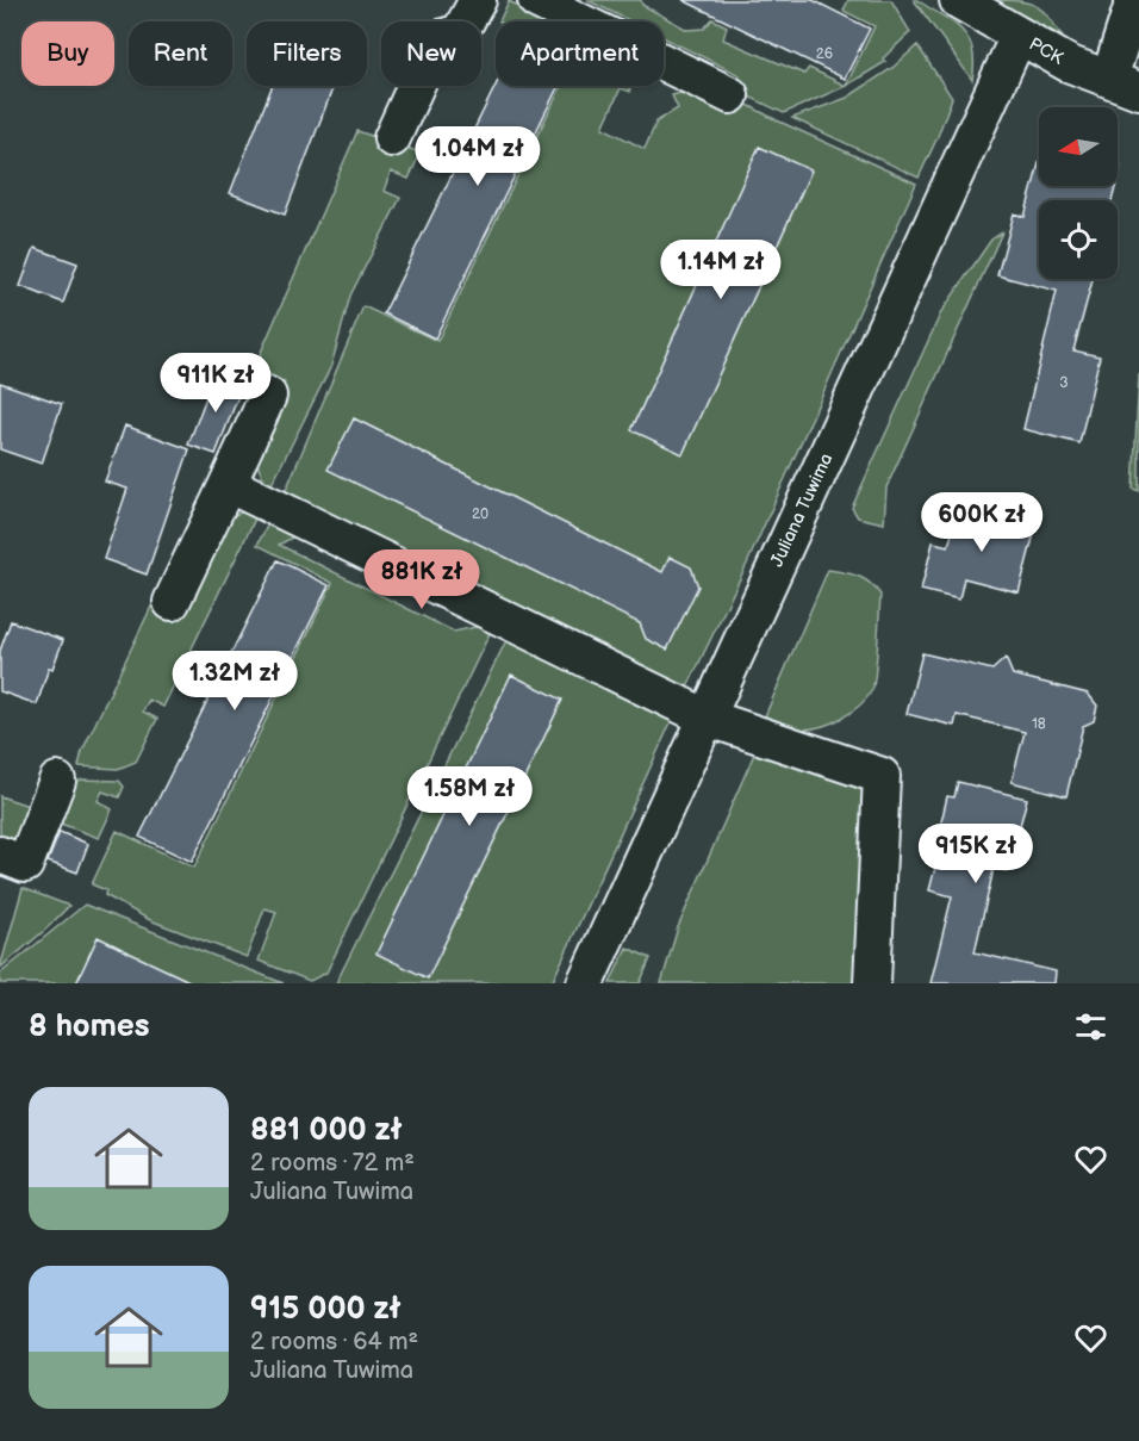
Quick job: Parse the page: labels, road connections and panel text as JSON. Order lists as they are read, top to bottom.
{
  "streets": {
    "street": ["PCK", "Juliana Tuwima"]
  },
  "crossings": [
    ["PCK", "Juliana Tuwima"]
  ],
  "house_numbers": [
    "26",
    "3",
    "20",
    "18"
  ],
  "north": "left",
  "page": {
    "chip": [
      "Buy",
      "Rent",
      "Filters",
      "New",
      "Apartment"
    ],
    "price": [
      "1.04M zł",
      "1.14M zł",
      "911K zł",
      "600K zł",
      "881K zł",
      "1.32M zł",
      "1.58M zł",
      "915K zł"
    ],
    "heading": "8 homes",
    "list": [
      {
        "name": "881 000 zł",
        "note": "2 rooms · 72 m² · Juliana Tuwima"
      },
      {
        "name": "915 000 zł",
        "note": "2 rooms · 64 m² · Juliana Tuwima"
      }
    ]
  }
}
